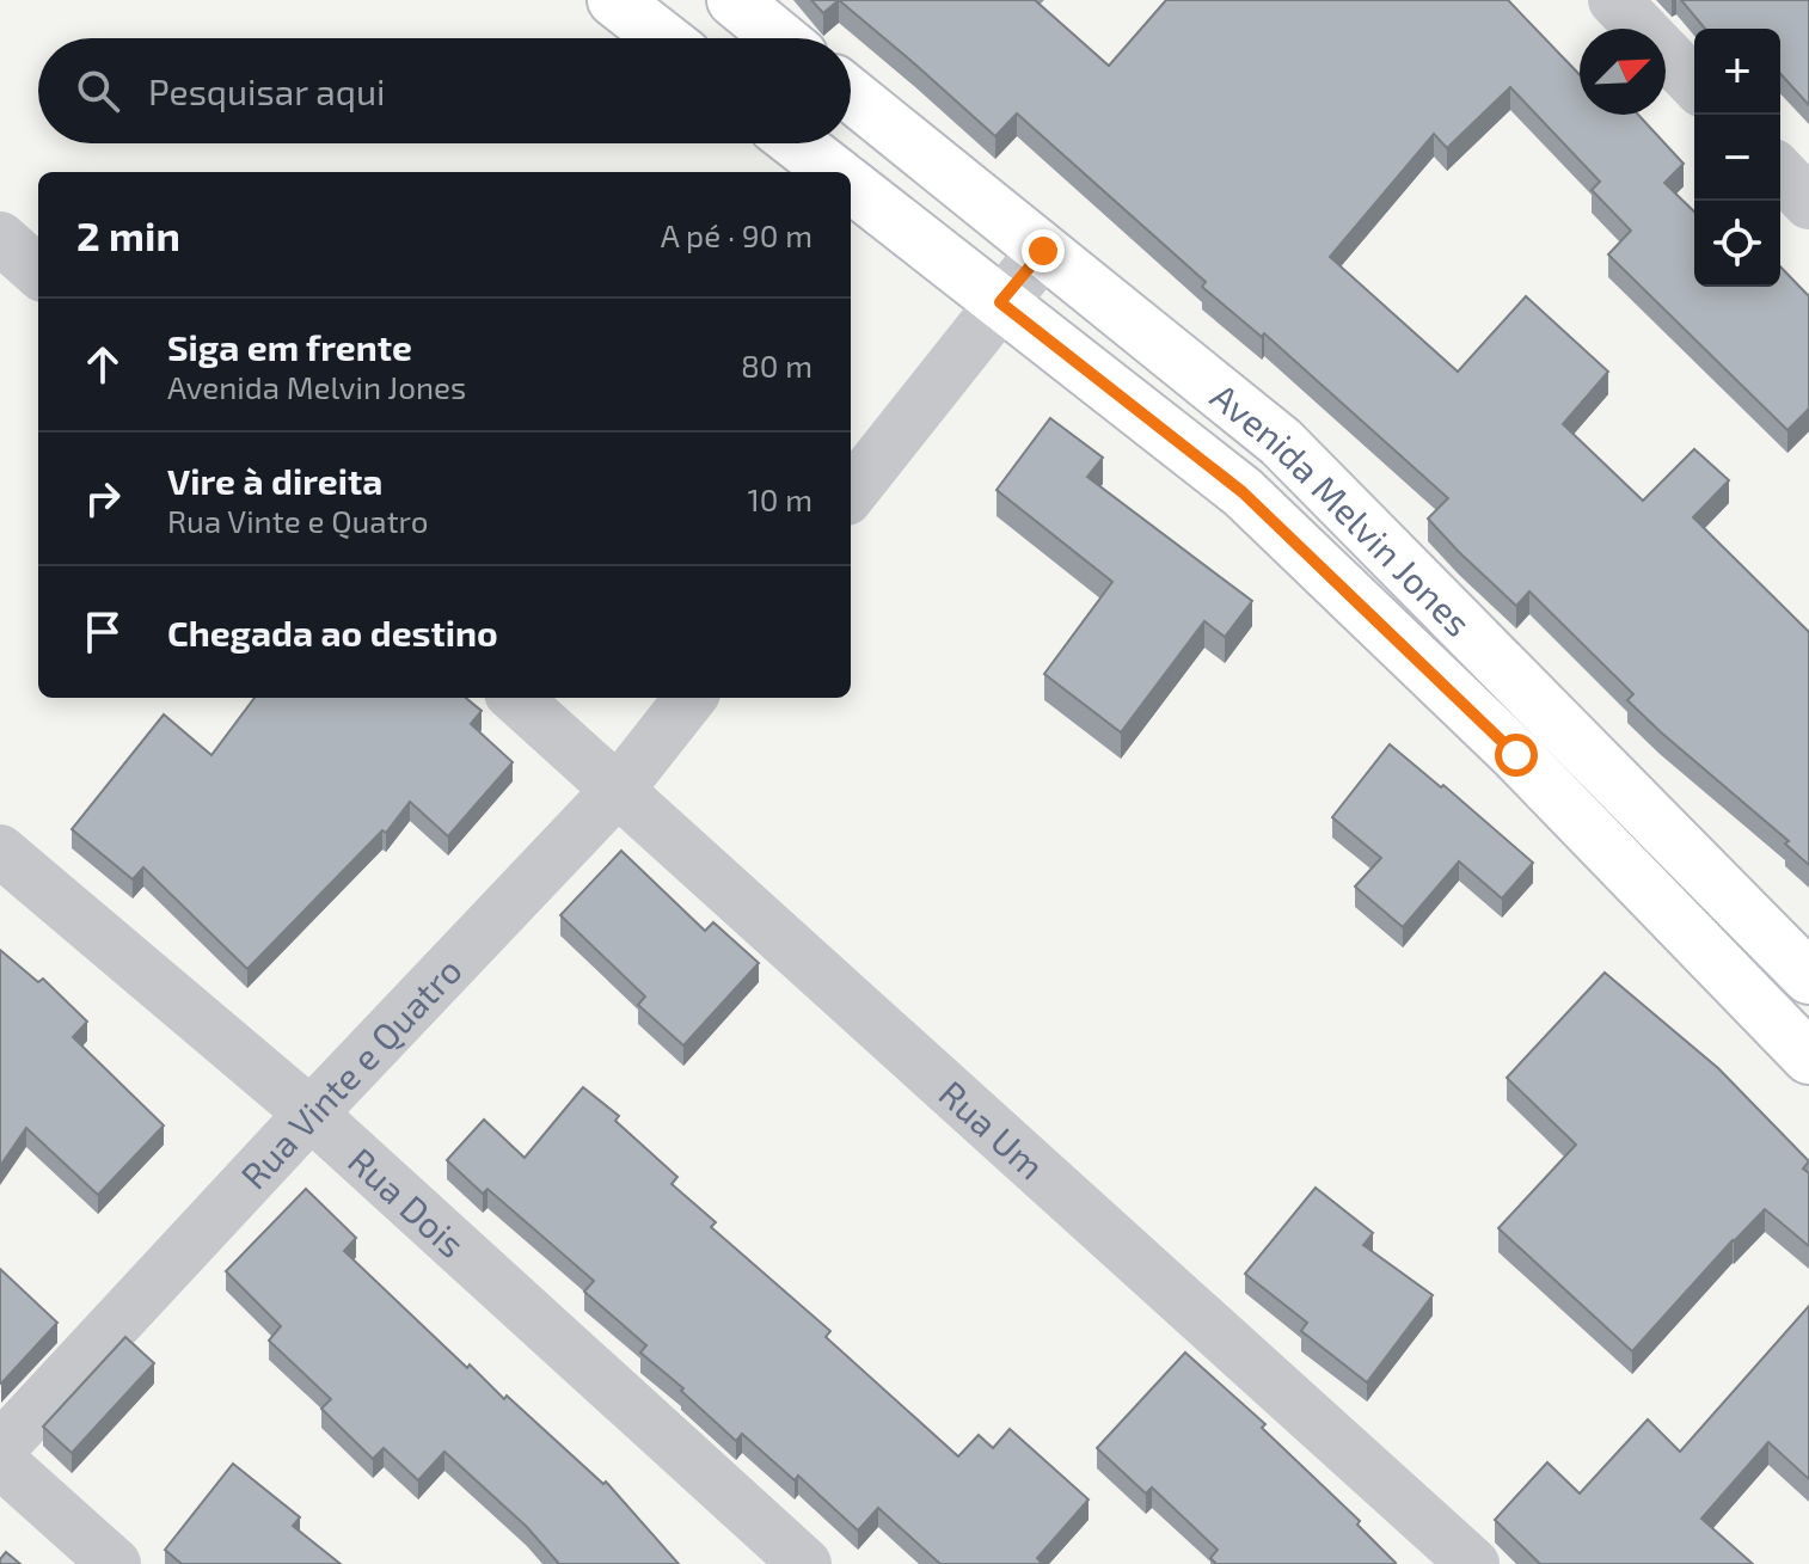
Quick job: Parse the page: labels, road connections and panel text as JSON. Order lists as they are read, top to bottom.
{
  "streets": {
    "main road": ["Avenida Melvin Jones"],
    "street": ["Rua Vinte e Quatro", "Rua Um", "Rua Dois"]
  },
  "crossings": [
    ["Rua Vinte e Quatro", "Rua Um"],
    ["Rua Vinte e Quatro", "Rua Dois"]
  ],
  "north": "top right",
  "page": {
    "map_buttons": ["+", "−"],
    "search": "Pesquisar aqui",
    "heading": ["2 min", "A pé · 90 m"],
    "list": [
      ["Siga em frente", "Avenida Melvin Jones", "80 m"],
      ["Vire à direita", "Rua Vinte e Quatro", "10 m"],
      "Chegada ao destino"
    ]
  }
}
